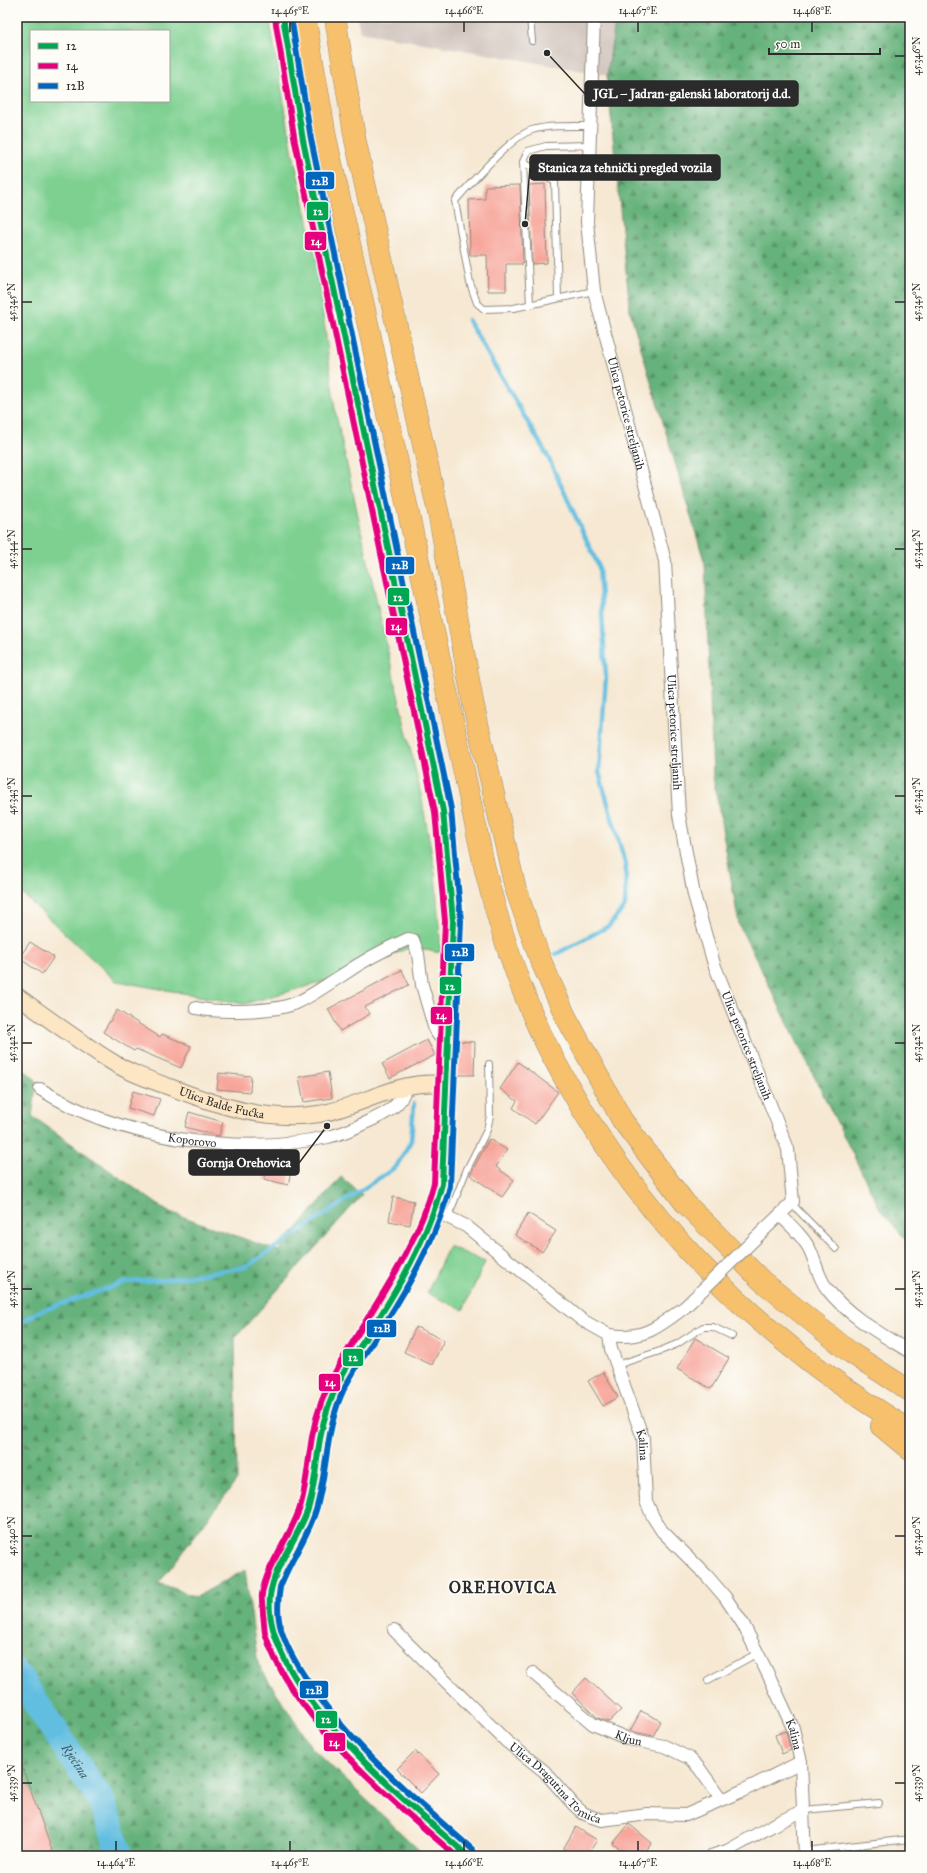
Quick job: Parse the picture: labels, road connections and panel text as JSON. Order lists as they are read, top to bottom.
{
  "streets": {
    "main road": ["Ulica Balde Fućka"],
    "street": [
      "Ulica petorice streljanih",
      "Koporovo",
      "Kalina",
      "Kljun",
      "Ulica Dragutina Tomića"
    ]
  },
  "crossings": [
    ["Ulica Balde Fućka", "Koporovo"],
    ["Kalina", "Ulica Dragutina Tomića"],
    ["Kljun", "Ulica Dragutina Tomića"]
  ],
  "districts": ["OREHOVICA"],
  "water": ["Rječina"],
  "places": ["JGL – Jadran-galenski laboratorij d.d.", "Stanica za tehnički pregled vozila", "Gornja Orehovica"],
  "lines": ["transit line 12", "transit line 12B", "transit line 14"],
  "legend": ["12", "14", "12B"],
  "scale_bar": "50 m",
  "coordinates": [
    "14.465°E",
    "14.466°E",
    "14.467°E",
    "14.468°E",
    "45.346°N",
    "45.345°N",
    "45.344°N",
    "45.343°N",
    "45.342°N",
    "45.341°N",
    "45.340°N",
    "45.339°N",
    "14.464°E"
  ]
}
